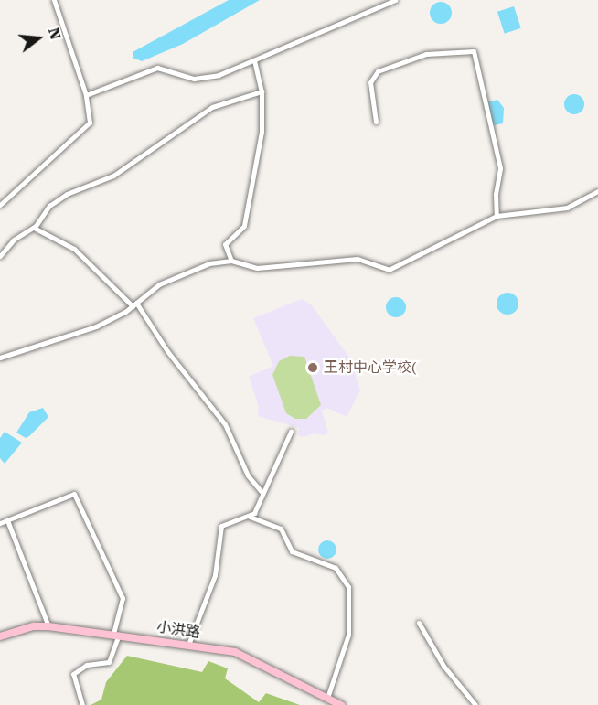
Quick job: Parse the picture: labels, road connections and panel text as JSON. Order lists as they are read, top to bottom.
{
  "streets": {
    "main road": ["小洪路"]
  },
  "places": ["王村中心学校("],
  "north": "right"
}
